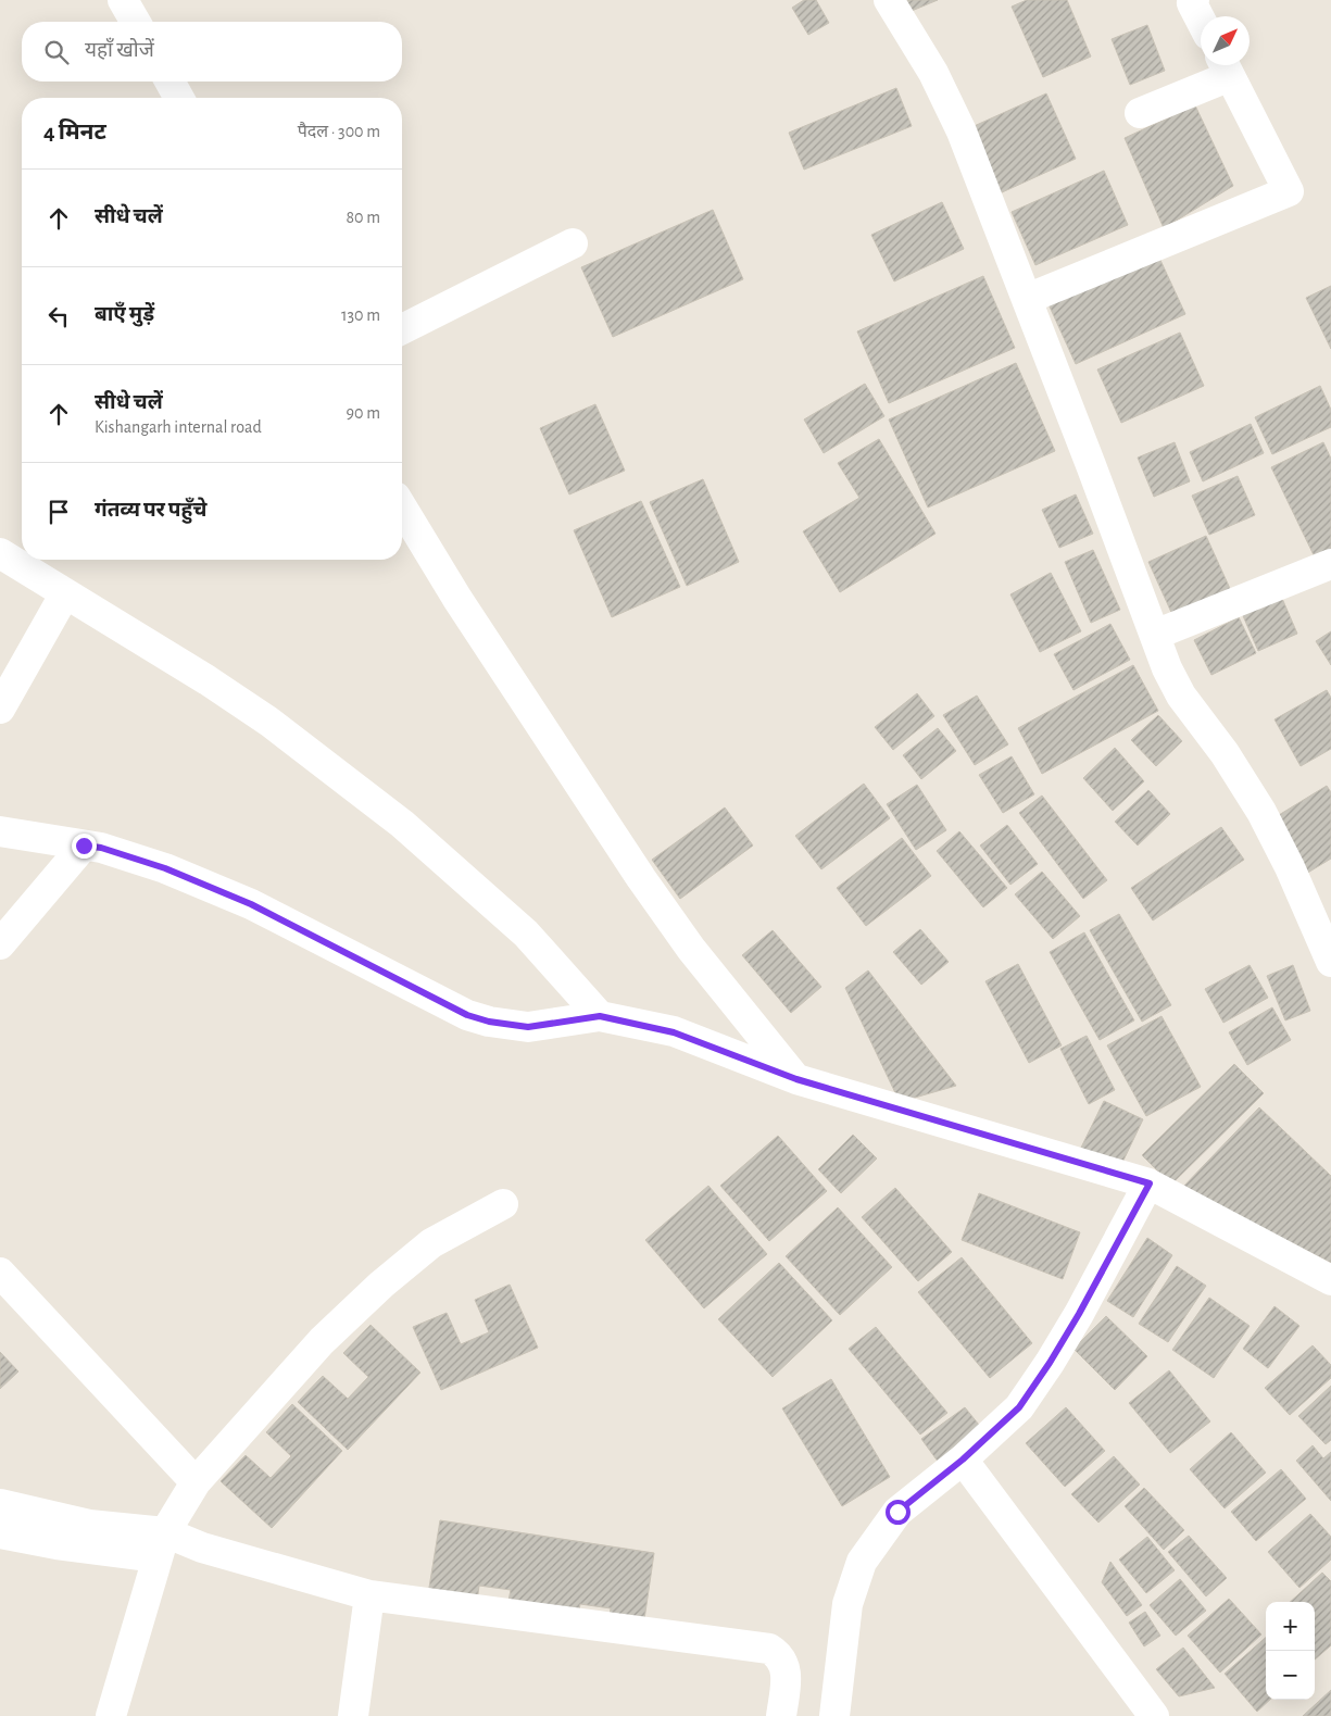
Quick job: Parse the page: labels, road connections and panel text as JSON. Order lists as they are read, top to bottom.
{
  "north": "top right",
  "page": {
    "search": "यहाँ खोजें",
    "heading": ["4 मिनट", "पैदल · 300 m"],
    "list": [
      ["सीधे चलें", "80 m"],
      ["बाएँ मुड़ें", "130 m"],
      ["सीधे चलें", "Kishangarh internal road", "90 m"],
      "गंतव्य पर पहुँचे"
    ],
    "map_buttons": ["+", "−"]
  }
}
